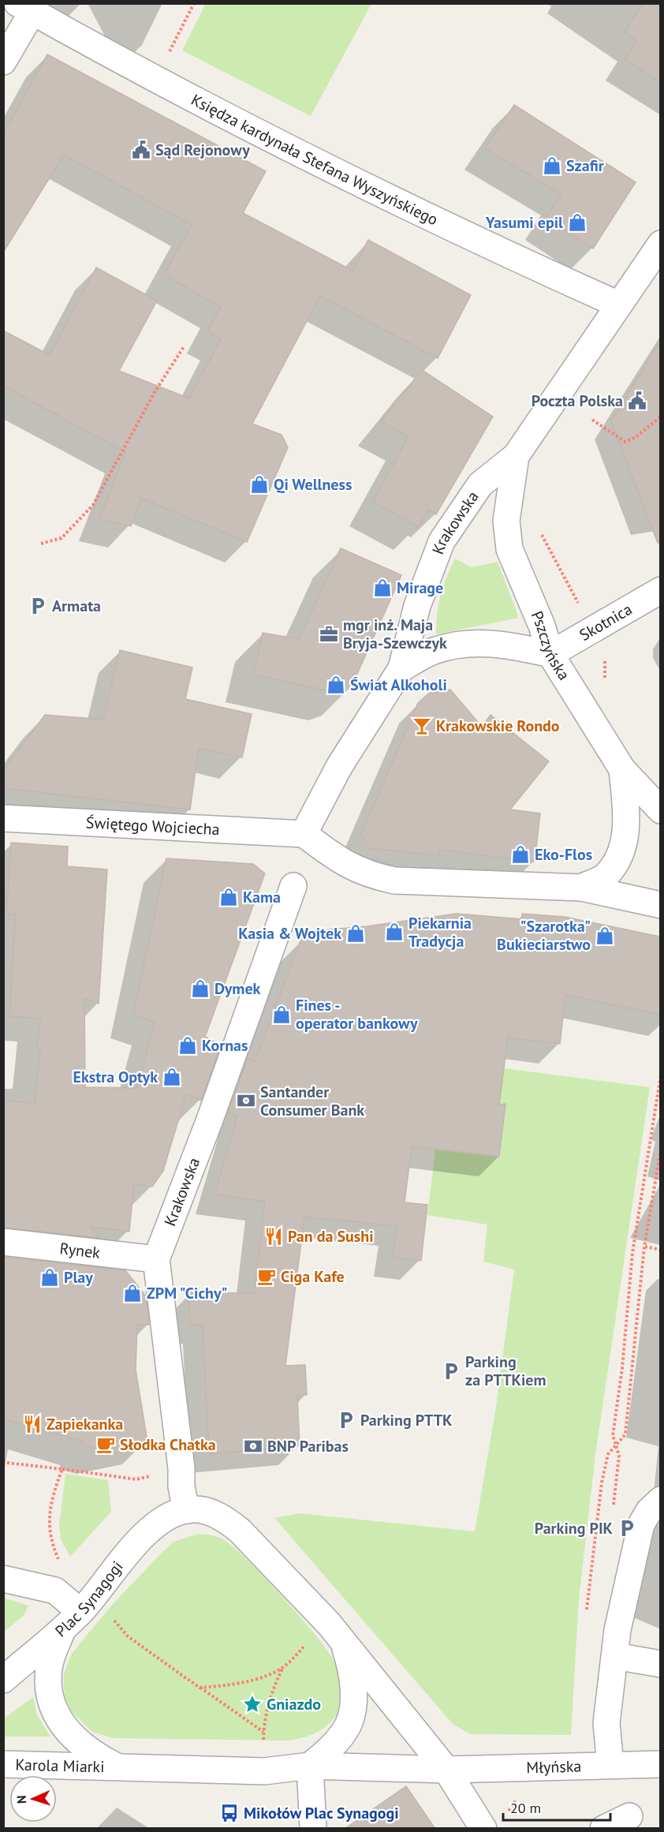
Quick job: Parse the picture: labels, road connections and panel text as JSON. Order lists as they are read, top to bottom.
{
  "streets": {
    "street": [
      "Księdza kardynała Stefana Wyszyńskiego",
      "Krakowska",
      "Skotnica",
      "Pszczyńska",
      "Świętego Wojciecha",
      "Rynek",
      "Plac Synagogi",
      "Karola Miarki",
      "Młyńska"
    ]
  },
  "crossings": [
    ["Księdza kardynała Stefana Wyszyńskiego", "Krakowska"],
    ["Krakowska", "Pszczyńska"],
    ["Krakowska", "Świętego Wojciecha"],
    ["Krakowska", "Rynek"],
    ["Krakowska", "Plac Synagogi"],
    ["Skotnica", "Pszczyńska"],
    ["Plac Synagogi", "Karola Miarki"],
    ["Plac Synagogi", "Młyńska"]
  ],
  "places": {
    "public building": ["Sąd Rejonowy", "Poczta Polska"],
    "shop": [
      "Szafir",
      "Yasumi epil",
      "Qi Wellness",
      "Mirage",
      "Świat Alkoholi",
      "Eko-Flos",
      "Kama",
      "Piekarnia Tradycja",
      "Kasia & Wojtek",
      "\"Szarotka\" Bukieciarstwo",
      "Dymek",
      "Fines - operator bankowy",
      "Kornas",
      "Ekstra Optyk",
      "Play",
      "ZPM \"Cichy\""
    ],
    "parking": [
      "Armata",
      "Parking za PTTKiem",
      "Parking PTTK",
      "Parking PIK"
    ],
    "office": ["mgr inż. Maja Bryja-Szewczyk"],
    "bar": ["Krakowskie Rondo"],
    "bank": ["Santander Consumer Bank", "BNP Paribas"],
    "restaurant": ["Pan da Sushi", "Zapiekanka"],
    "cafe": ["Ciga Kafe", "Słodka Chatka"],
    "place": ["Gniazdo"],
    "bus stop": ["Mikołów Plac Synagogi"]
  },
  "scale_bar": "20 m",
  "north": "left"
}
